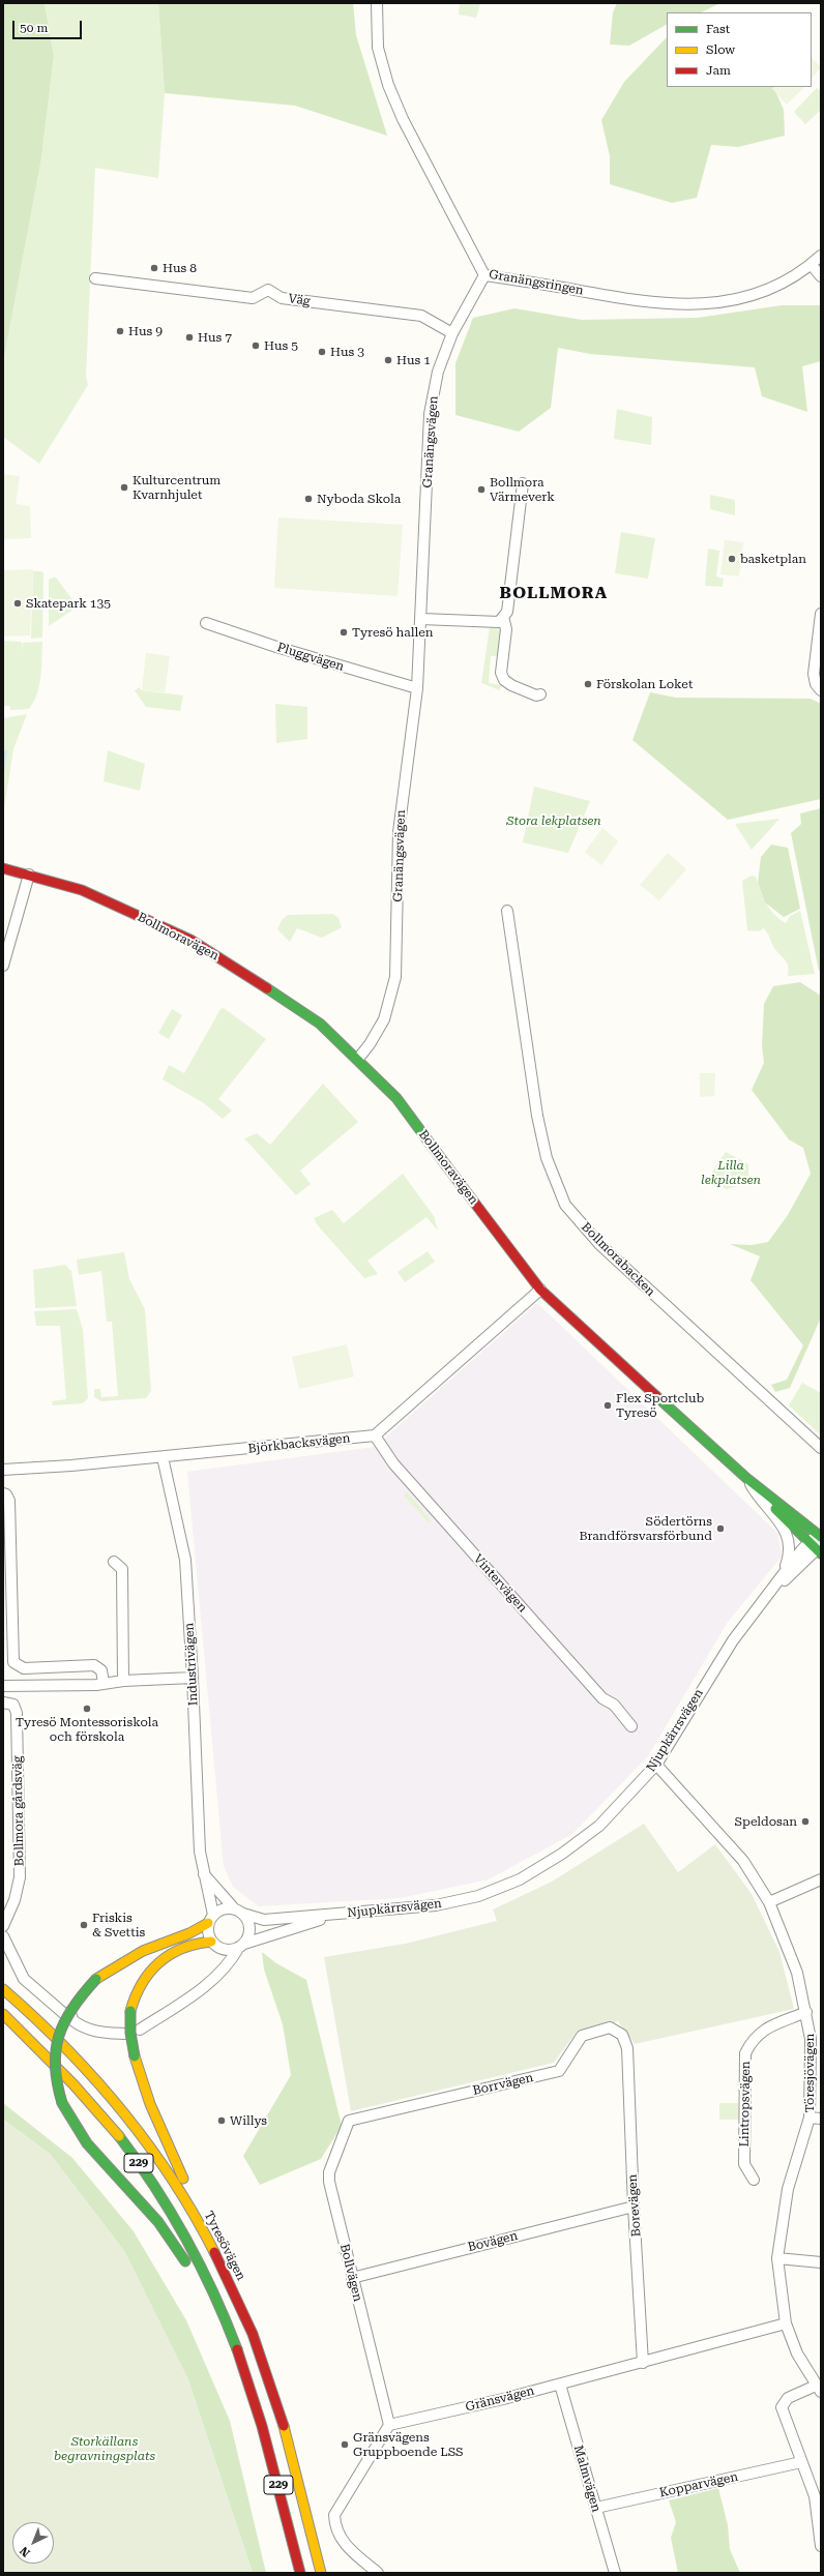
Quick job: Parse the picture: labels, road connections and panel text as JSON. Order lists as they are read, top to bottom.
{
  "streets": {
    "main road": ["Bollmoravägen", "229", "Tyresövägen"],
    "street": [
      "Granängsringen",
      "Väg",
      "Granängsvägen",
      "Pluggvägen",
      "Bollmorabacken",
      "Björkbacksvägen",
      "Vintervägen",
      "Industrivägen",
      "Njupkärrsvägen",
      "Bollmora gårdsväg",
      "Töresjövägen",
      "Borrvägen",
      "Lintropsvägen",
      "Borevägen",
      "Bovägen",
      "Bollvägen",
      "Gränsvägen",
      "Malmvägen",
      "Kopparvägen"
    ]
  },
  "crossings": [
    ["Granängsringen", "Granängsvägen"],
    ["Väg", "Granängsvägen"],
    ["Granängsvägen", "Pluggvägen"],
    ["Granängsvägen", "Bollmoravägen"],
    ["Bollmoravägen", "Njupkärrsvägen"],
    ["Björkbacksvägen", "Vintervägen"],
    ["Björkbacksvägen", "Industrivägen"],
    ["Industrivägen", "Njupkärrsvägen"],
    ["Njupkärrsvägen", "Töresjövägen"],
    ["Töresjövägen", "Lintropsvägen"],
    ["Töresjövägen", "Gränsvägen"],
    ["Borrvägen", "Borevägen"],
    ["Borrvägen", "Bollvägen"],
    ["Borevägen", "Bovägen"],
    ["Borevägen", "Gränsvägen"],
    ["Bovägen", "Bollvägen"],
    ["Bollvägen", "Gränsvägen"],
    ["Gränsvägen", "Malmvägen"],
    ["Malmvägen", "Kopparvägen"]
  ],
  "districts": ["BOLLMORA"],
  "parks": ["Stora lekplatsen", "Lilla lekplatsen", "Storkällans begravningsplats"],
  "places": [
    "Hus 8",
    "Hus 9",
    "Hus 7",
    "Hus 5",
    "Hus 3",
    "Hus 1",
    "Kulturcentrum Kvarnhjulet",
    "Bollmora Värmeverk",
    "Nyboda Skola",
    "basketplan",
    "Skatepark 135",
    "Tyresö hallen",
    "Förskolan Loket",
    "Flex Sportclub Tyresö",
    "Södertörns Brandförsvarsförbund",
    "Tyresö Montessoriskola och förskola",
    "Speldosan",
    "Friskis & Svettis",
    "Willys",
    "Gränsvägens Gruppboende LSS"
  ],
  "legend": ["Fast", "Slow", "Jam"],
  "scale_bar": "50 m",
  "north": "bottom left"
}
